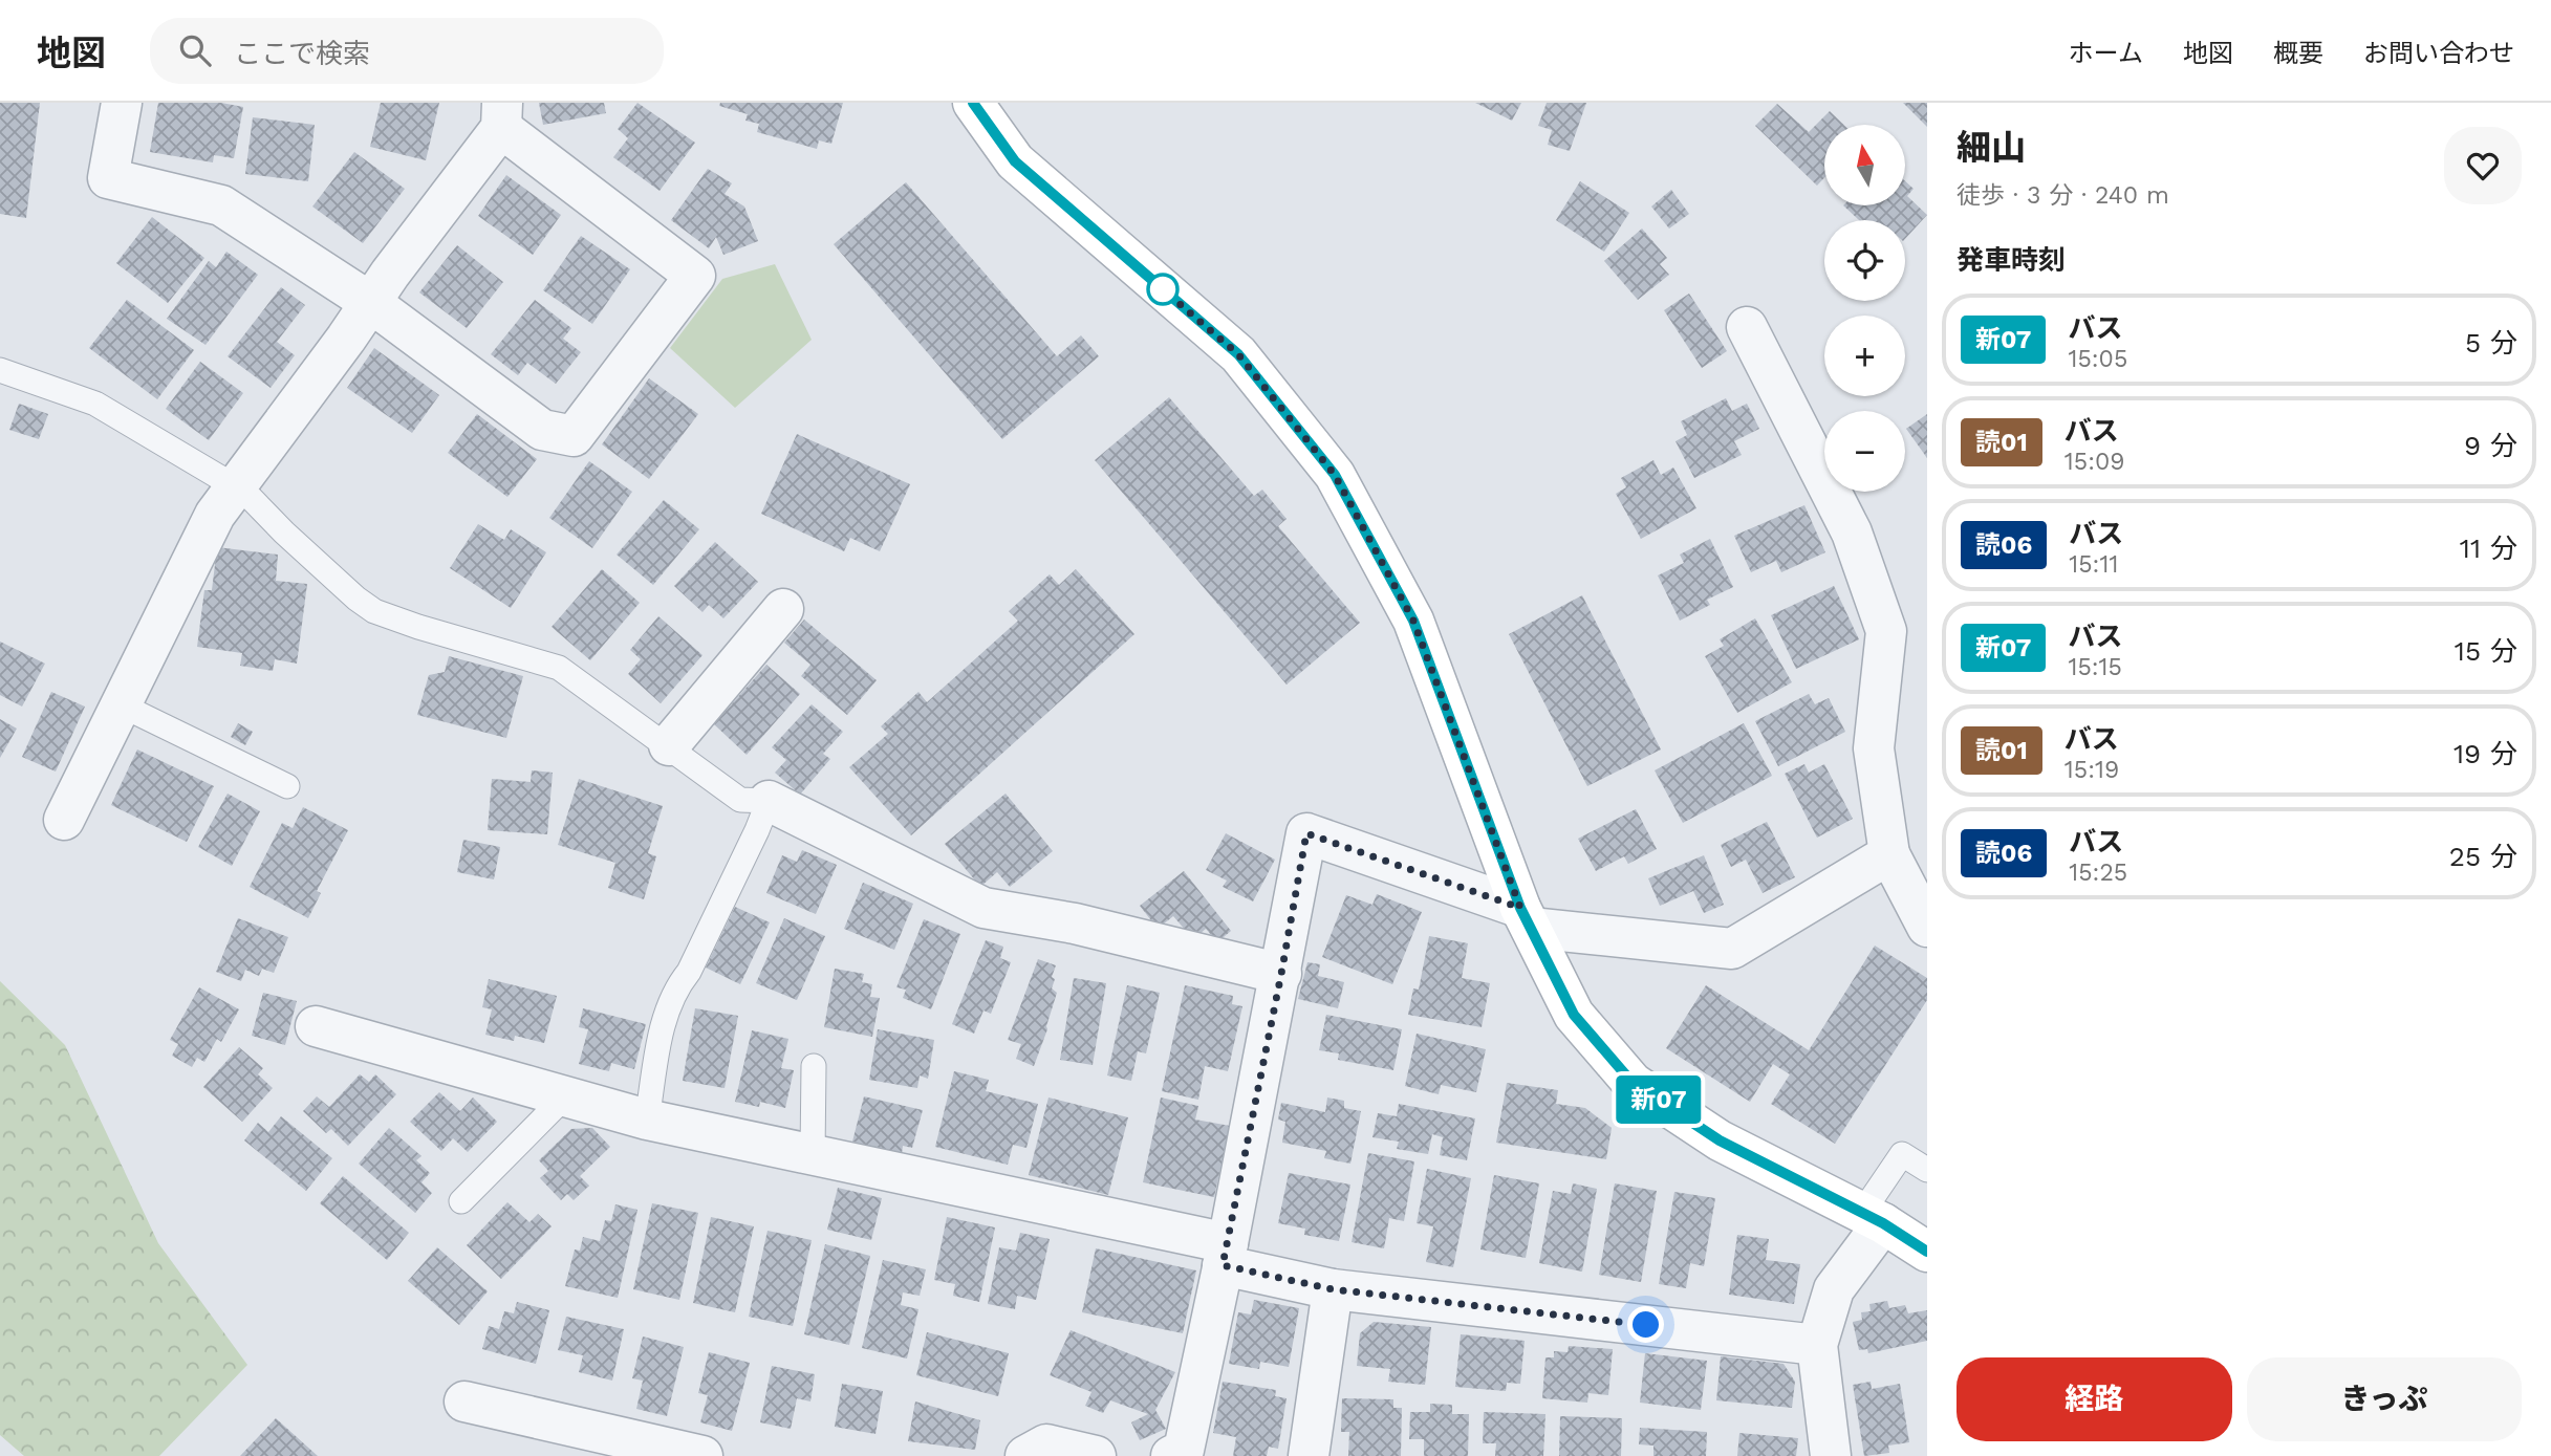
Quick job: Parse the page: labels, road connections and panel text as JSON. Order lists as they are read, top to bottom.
{
  "lines": ["bus line 新07"],
  "north": "top",
  "page": {
    "header": "地図",
    "search": "ここで検索",
    "nav": [
      "ホーム",
      "地図",
      "概要",
      "お問い合わせ"
    ],
    "on_map": "新07",
    "heading": [
      ["細山", "徒歩 · 3 分 · 240 m"],
      "発車時刻"
    ],
    "map_buttons": ["+", "−"],
    "list": [
      {
        "mark": "新07",
        "name": "バス",
        "note": "15:05",
        "value": "5 分"
      },
      {
        "mark": "読01",
        "name": "バス",
        "note": "15:09",
        "value": "9 分"
      },
      {
        "mark": "読06",
        "name": "バス",
        "note": "15:11",
        "value": "11 分"
      },
      {
        "mark": "新07",
        "name": "バス",
        "note": "15:15",
        "value": "15 分"
      },
      {
        "mark": "読01",
        "name": "バス",
        "note": "15:19",
        "value": "19 分"
      },
      {
        "mark": "読06",
        "name": "バス",
        "note": "15:25",
        "value": "25 分"
      }
    ],
    "buttons": ["経路", "きっぷ"]
  }
}
